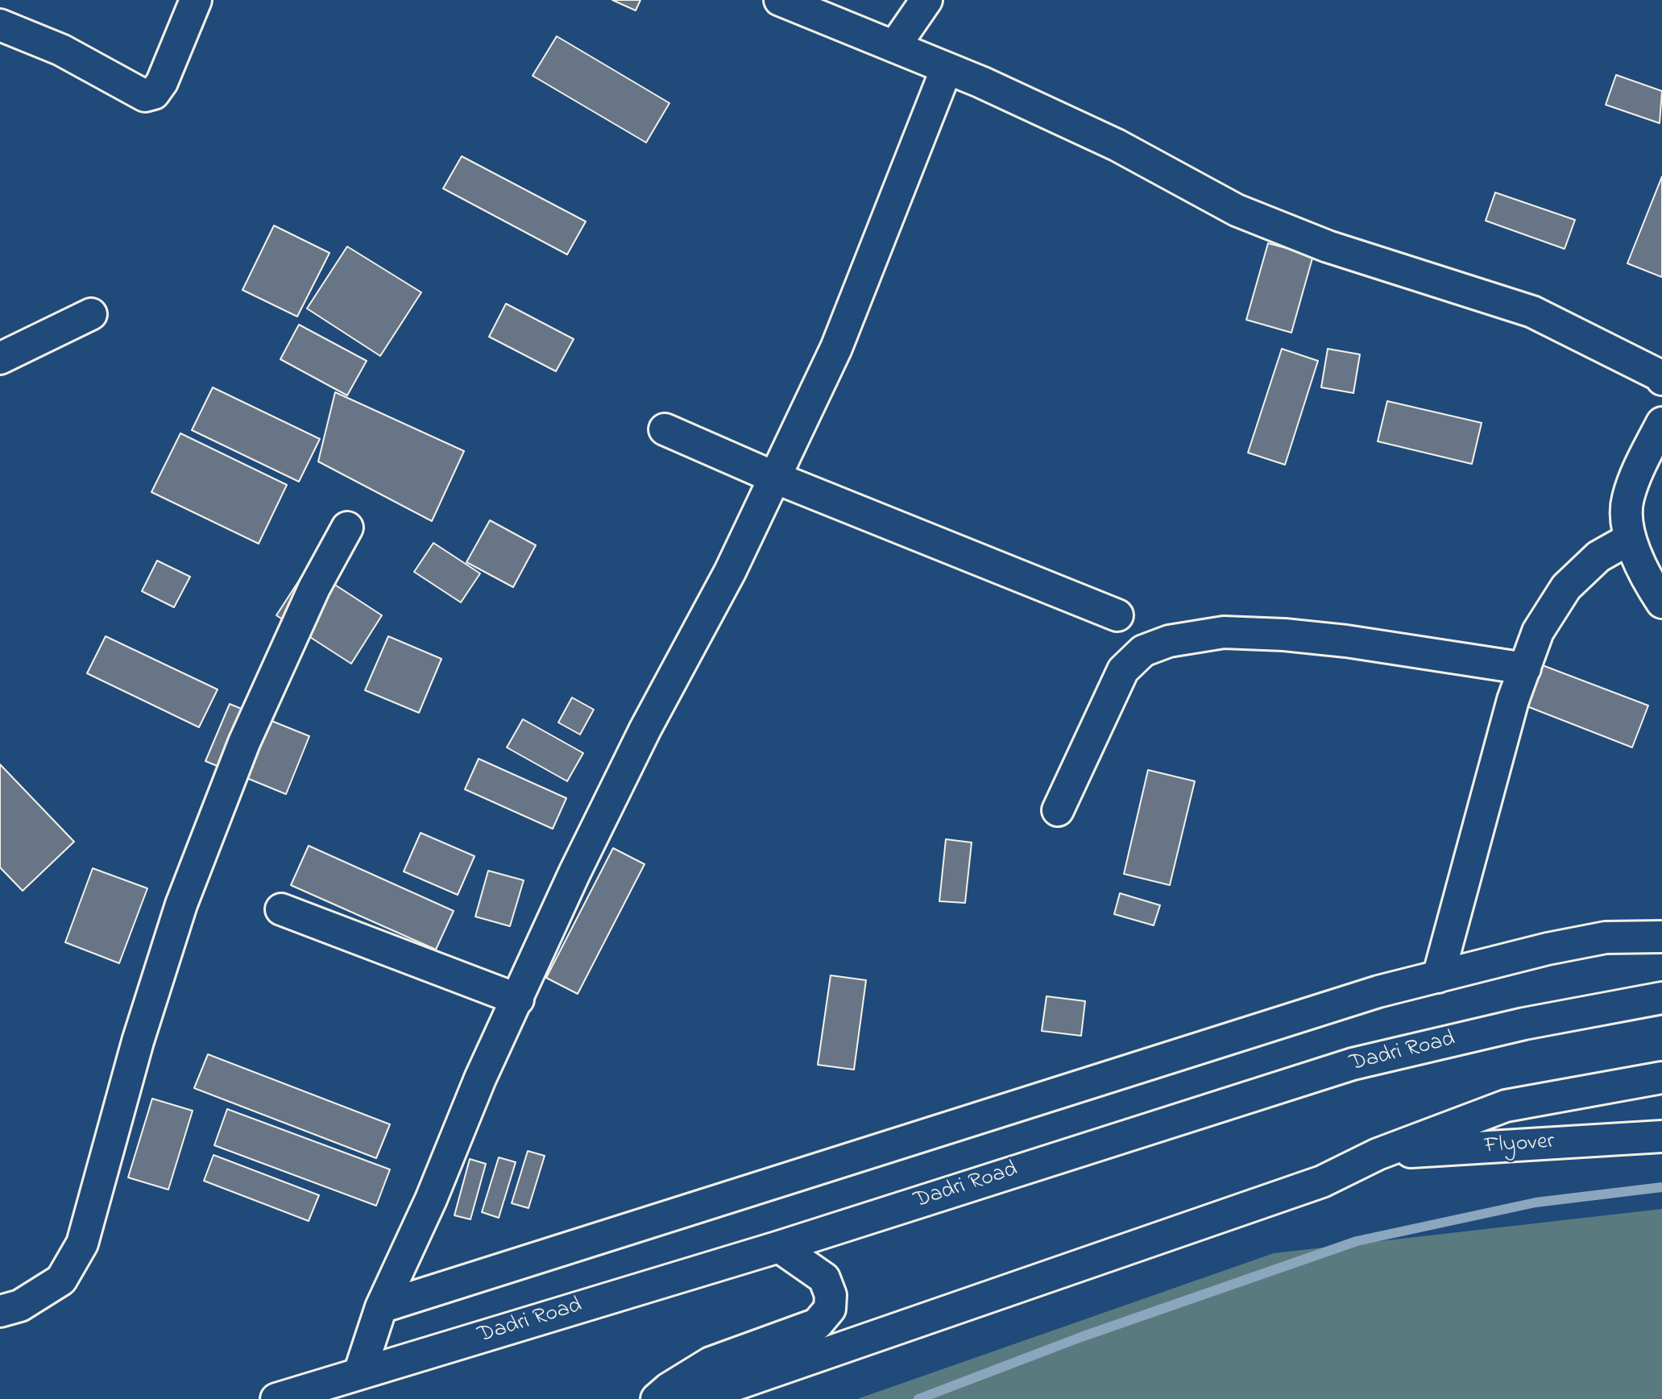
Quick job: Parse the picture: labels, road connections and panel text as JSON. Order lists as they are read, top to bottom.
{
  "streets": {
    "street": ["Dadri Road", "Flyover"]
  }
}
